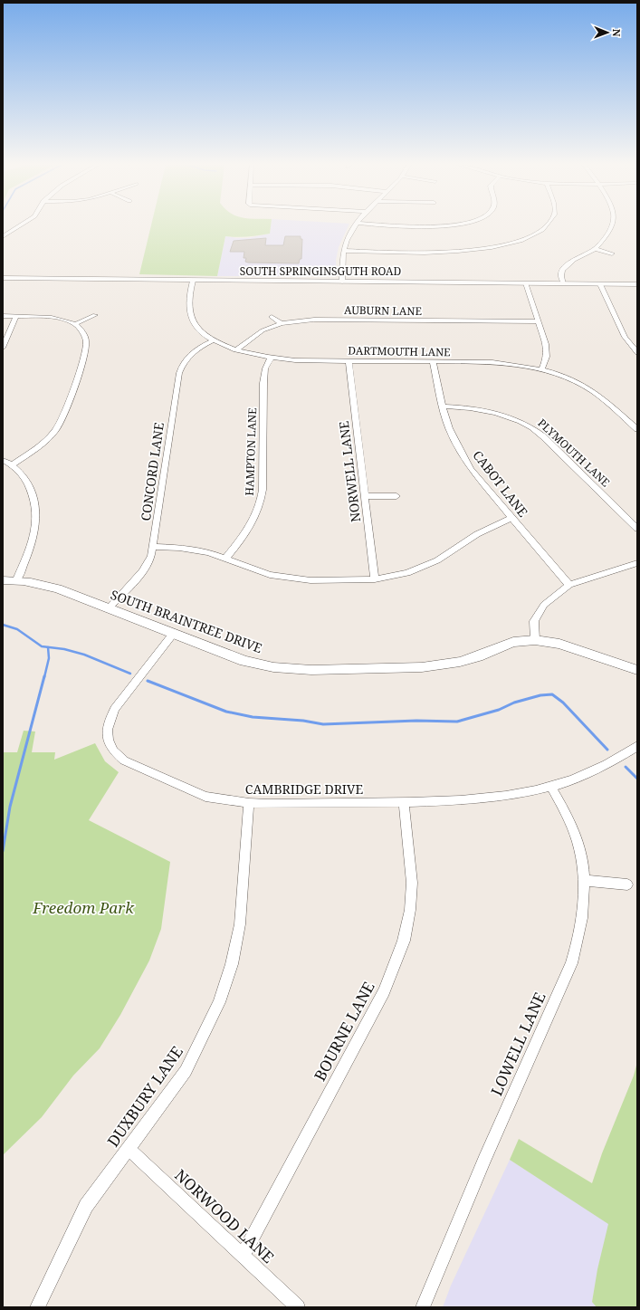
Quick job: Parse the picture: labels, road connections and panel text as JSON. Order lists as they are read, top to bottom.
{
  "streets": {
    "street": [
      "SOUTH SPRINGINSGUTH ROAD",
      "AUBURN LANE",
      "DARTMOUTH LANE",
      "HAMPTON LANE",
      "PLYMOUTH LANE",
      "CONCORD LANE",
      "NORWELL LANE",
      "CABOT LANE",
      "SOUTH BRAINTREE DRIVE",
      "CAMBRIDGE DRIVE",
      "BOURNE LANE",
      "LOWELL LANE",
      "DUXBURY LANE",
      "NORWOOD LANE"
    ]
  },
  "crossings": [
    ["SOUTH SPRINGINSGUTH ROAD", "DARTMOUTH LANE"],
    ["AUBURN LANE", "DARTMOUTH LANE"],
    ["DARTMOUTH LANE", "HAMPTON LANE"],
    ["DARTMOUTH LANE", "CONCORD LANE"],
    ["DARTMOUTH LANE", "NORWELL LANE"],
    ["DARTMOUTH LANE", "CABOT LANE"],
    ["PLYMOUTH LANE", "CABOT LANE"],
    ["CONCORD LANE", "SOUTH BRAINTREE DRIVE"],
    ["SOUTH BRAINTREE DRIVE", "CAMBRIDGE DRIVE"],
    ["CAMBRIDGE DRIVE", "BOURNE LANE"],
    ["CAMBRIDGE DRIVE", "LOWELL LANE"],
    ["CAMBRIDGE DRIVE", "DUXBURY LANE"],
    ["BOURNE LANE", "NORWOOD LANE"],
    ["DUXBURY LANE", "NORWOOD LANE"]
  ],
  "parks": ["Freedom Park"],
  "north": "right"
}
